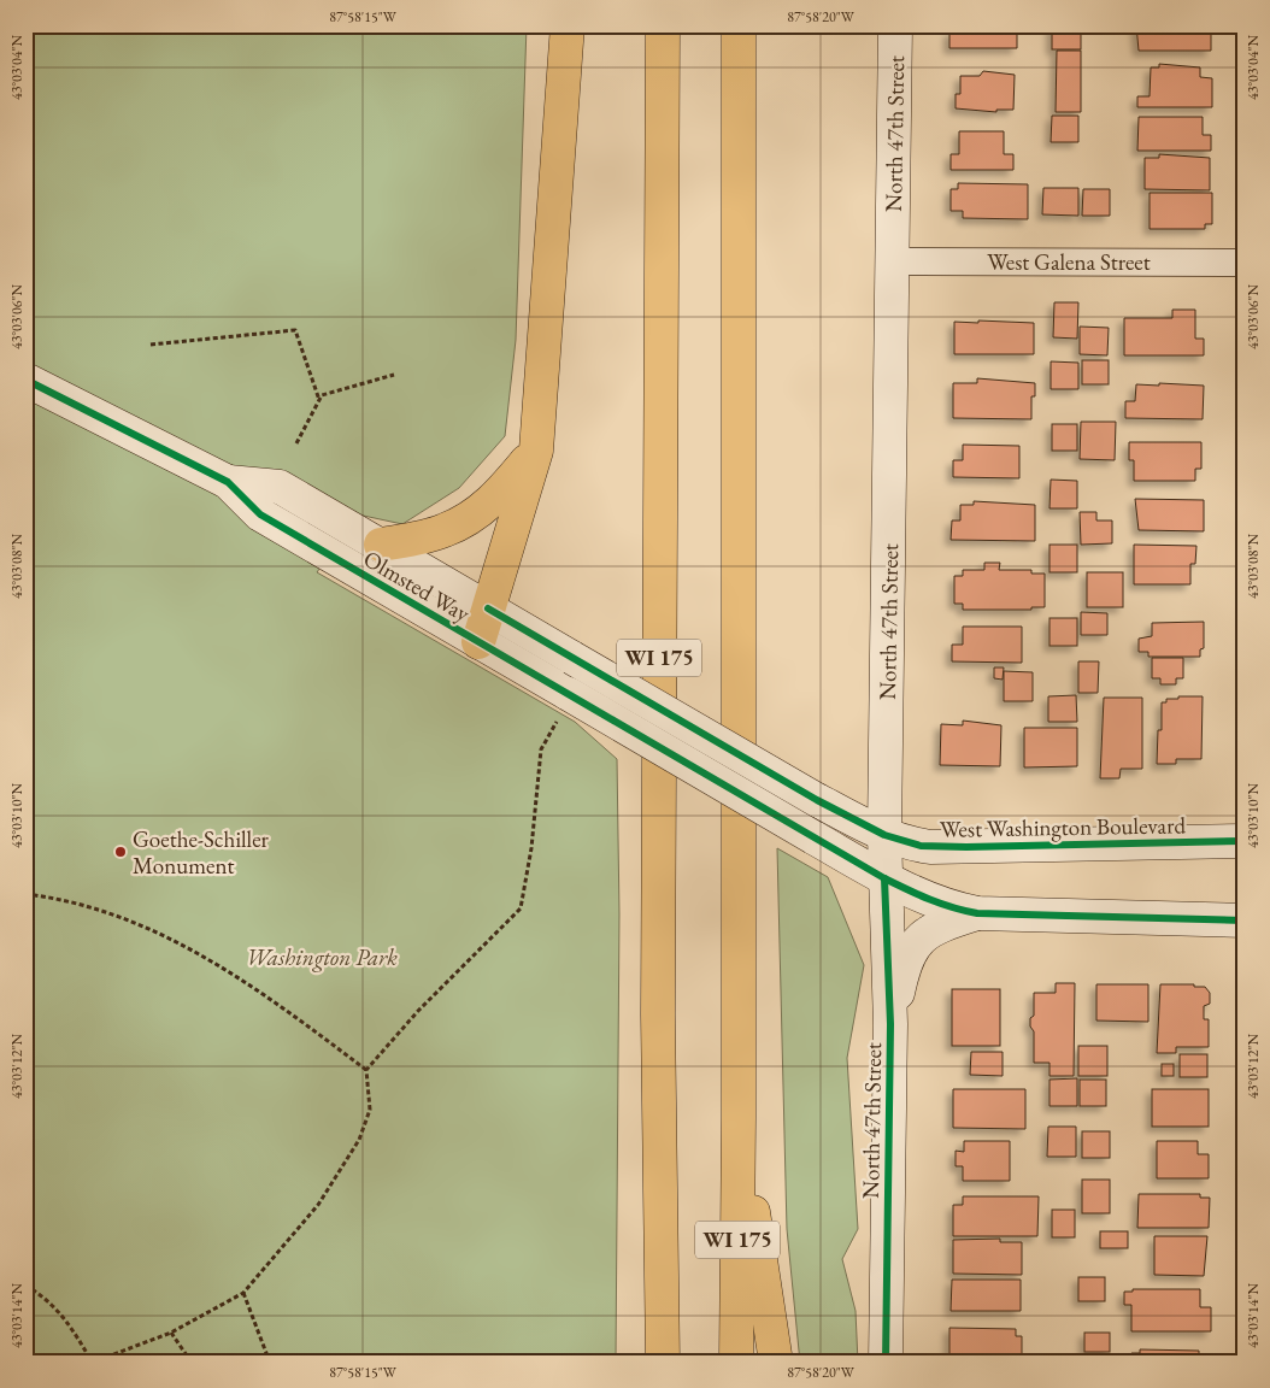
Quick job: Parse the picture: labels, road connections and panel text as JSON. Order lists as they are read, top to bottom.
{
  "streets": {
    "highway": ["WI 175"],
    "street": [
      "North 47th Street",
      "West Galena Street",
      "Olmsted Way",
      "West Washington Boulevard"
    ]
  },
  "crossings": [
    ["North 47th Street", "West Galena Street"],
    ["North 47th Street", "Olmsted Way"],
    ["North 47th Street", "West Washington Boulevard"],
    ["Olmsted Way", "West Washington Boulevard"]
  ],
  "parks": ["Washington Park"],
  "places": ["Goethe-Schiller Monument"],
  "coordinates": [
    "87°58'15\"W",
    "87°58'20\"W",
    "43°03'04\"N",
    "43°03'06\"N",
    "43°03'08\"N",
    "43°03'10\"N",
    "43°03'12\"N",
    "43°03'14\"N"
  ]
}
